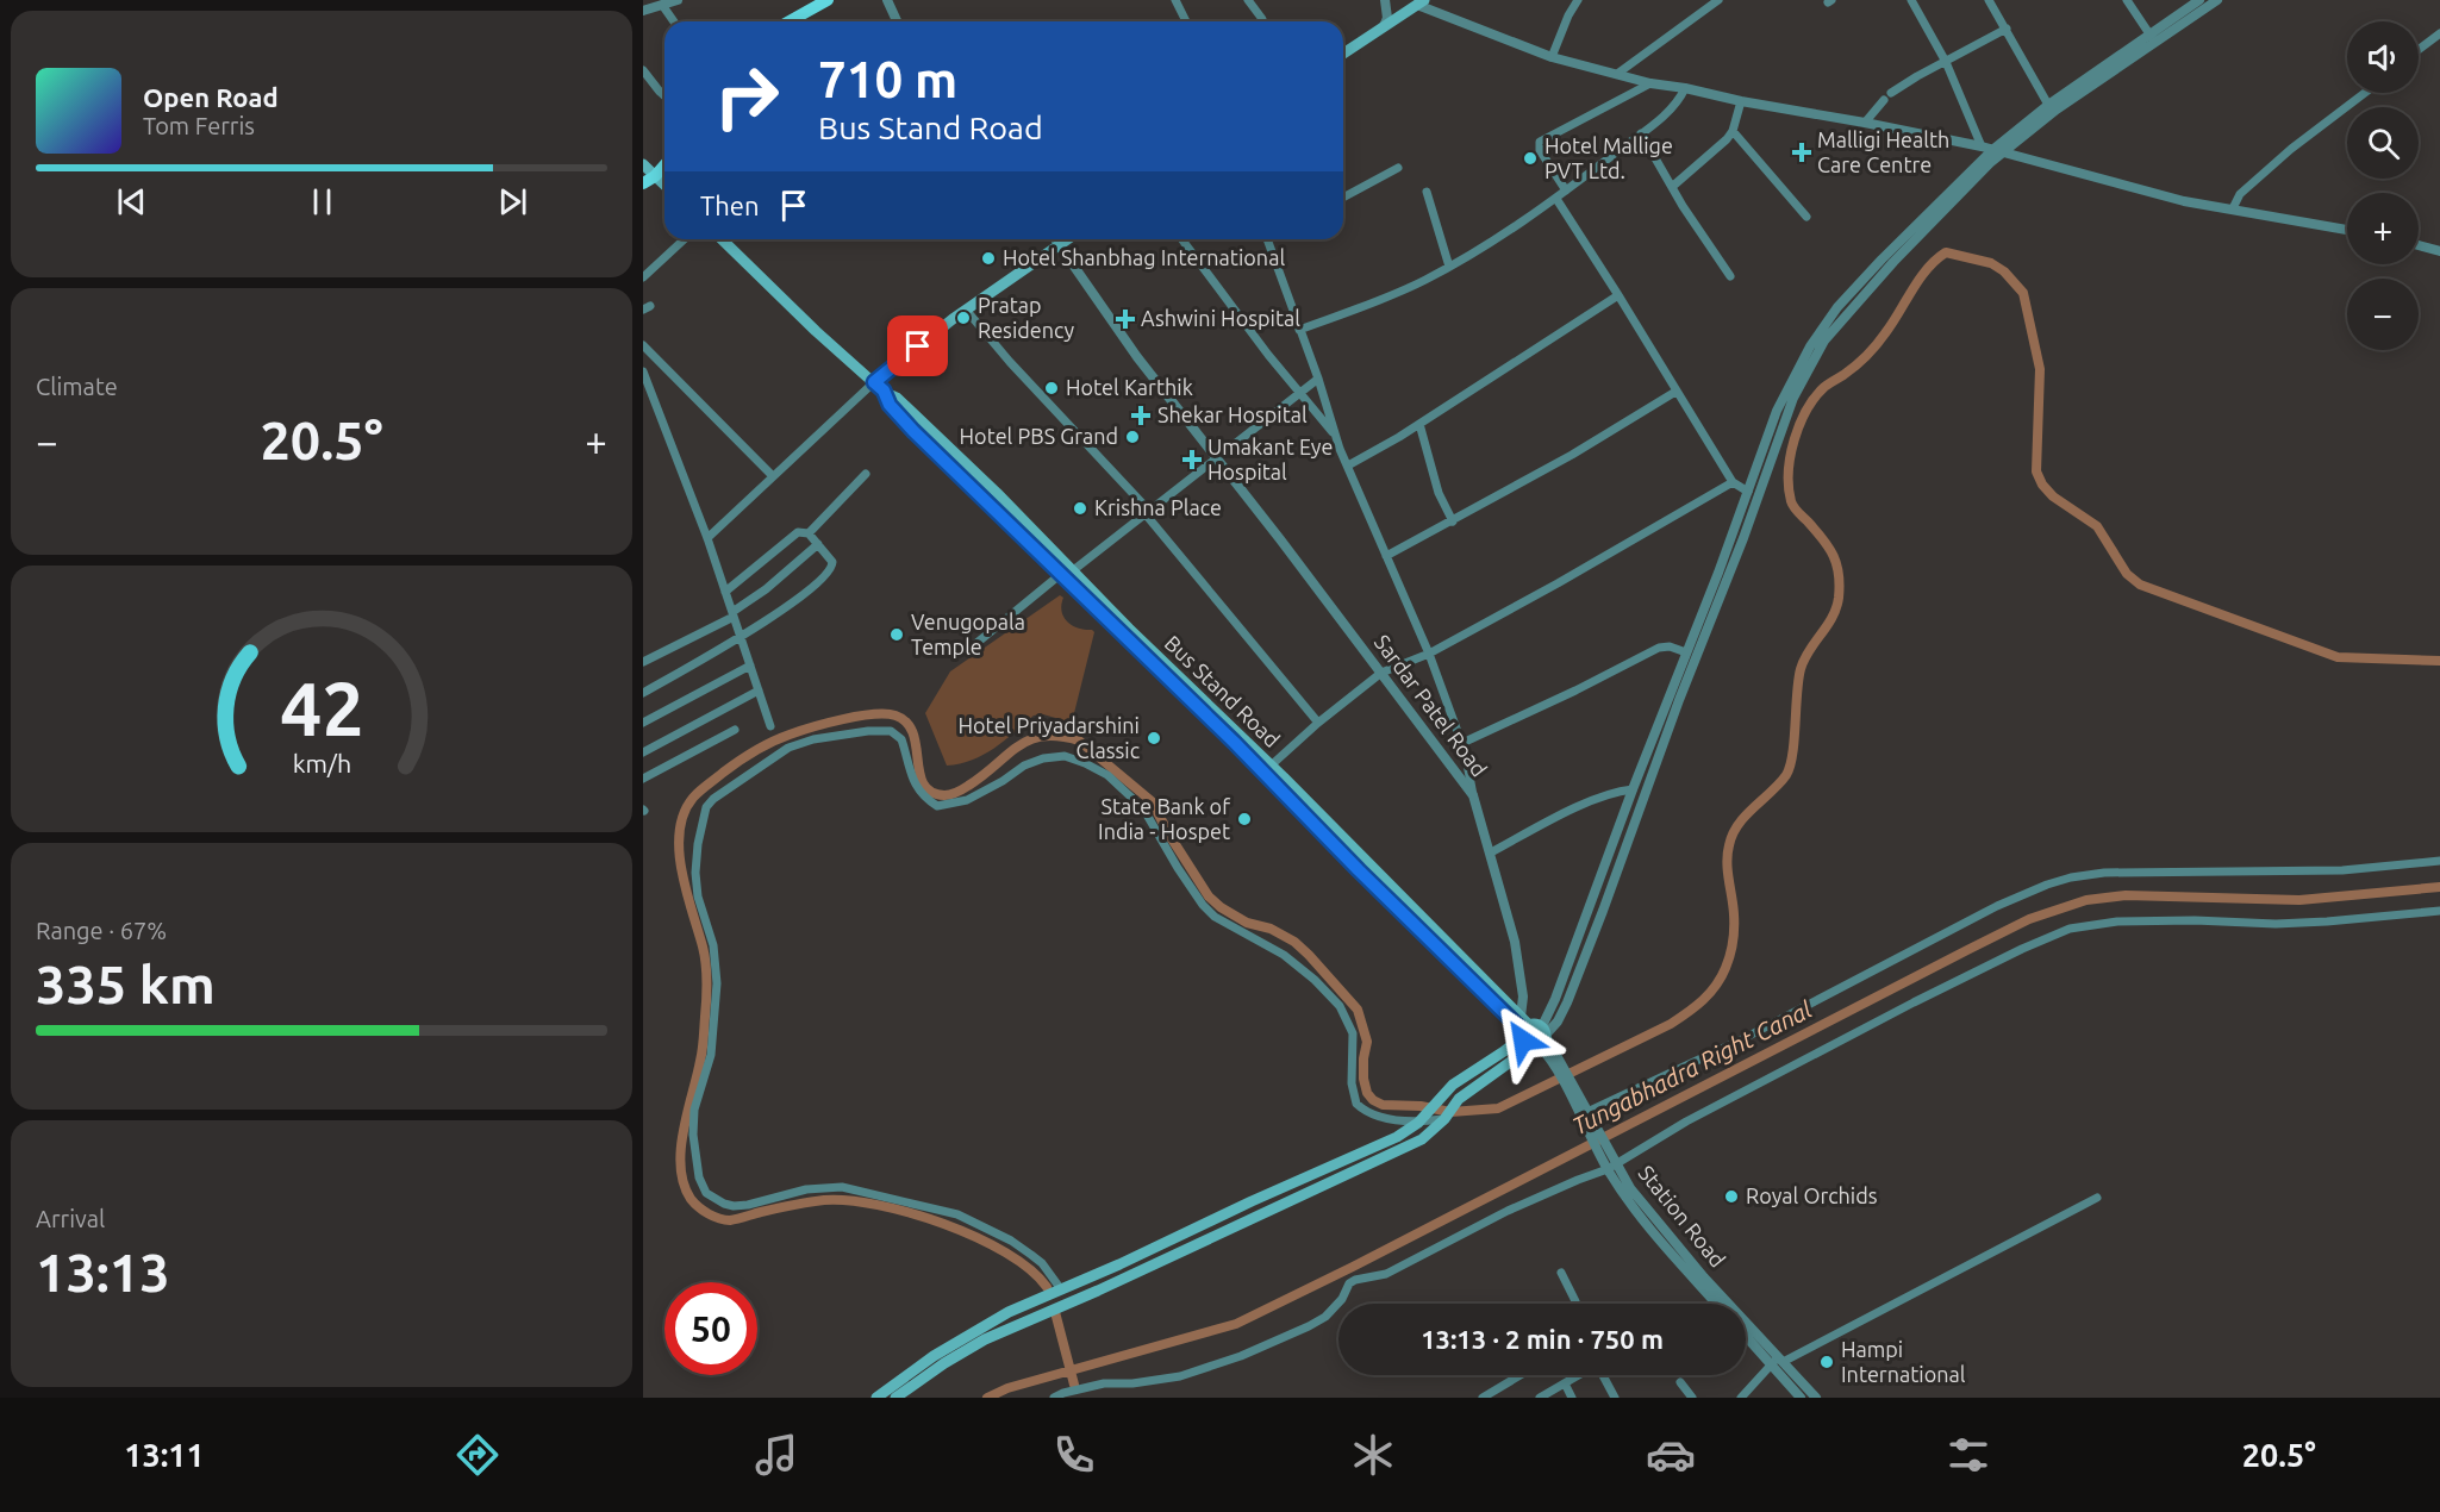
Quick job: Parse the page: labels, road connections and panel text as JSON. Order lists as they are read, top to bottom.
{
  "streets": {
    "main road": ["Bus Stand Road"],
    "street": ["Sardar Patel Road", "Station Road"]
  },
  "crossings": [
    ["Bus Stand Road", "Sardar Patel Road"]
  ],
  "water": ["Tungabhadra Right Canal"],
  "places": {
    "health": [
      "Malligi Health Care Centre",
      "Ashwini Hospital",
      "Shekar Hospital",
      "Umakant Eye Hospital"
    ],
    "other": [
      "Hotel Mallige PVT Ltd.",
      "Hotel Shanbhag International",
      "Pratap Residency",
      "Hotel Karthik",
      "Hotel PBS Grand",
      "Krishna Place",
      "Venugopala Temple",
      "Hotel Priyadarshini Classic",
      "State Bank of India - Hospet",
      "Royal Orchids",
      "Hampi International"
    ]
  },
  "page": {
    "map_buttons": ["+", "−"],
    "turn": ["710 m", "Bus Stand Road"],
    "song": ["Open Road", "Tom Ferris"],
    "then": "Then",
    "tile": [
      "Climate",
      ["Range · 67%", "335 km"],
      ["Arrival", "13:13"]
    ],
    "heat": ["−", "20.5°", "+"],
    "limit": "50",
    "trip": "13:13 · 2 min · 750 m",
    "tabs": ["13:11", "20.5°"],
    "gauge": ["42", "km/h"]
  }
}
